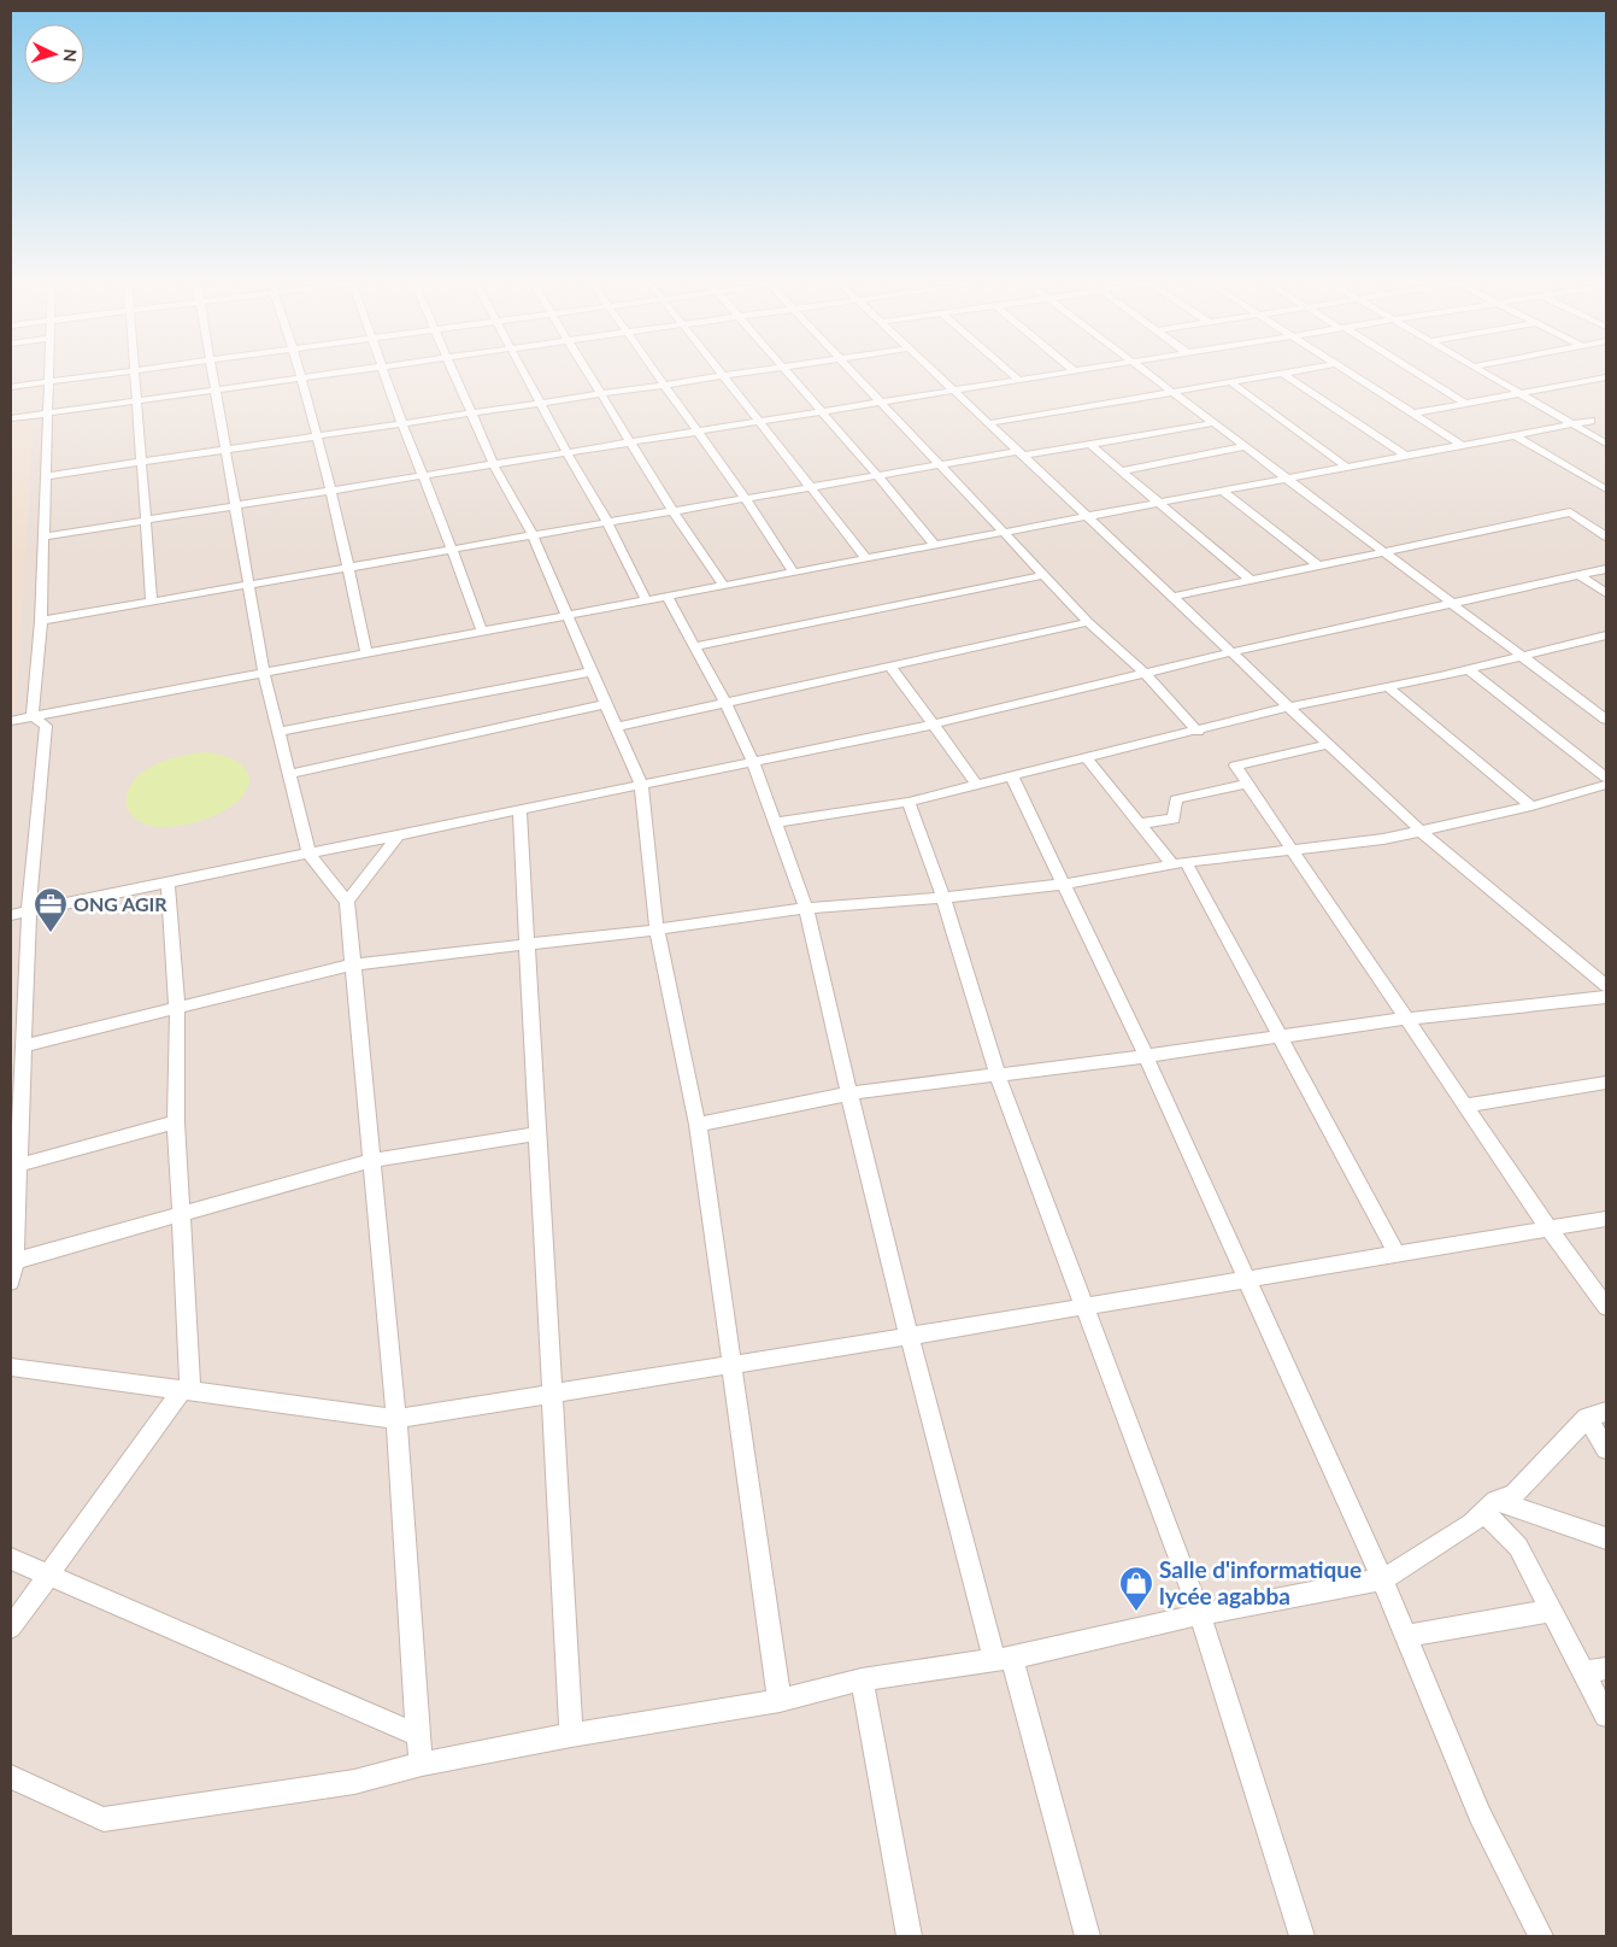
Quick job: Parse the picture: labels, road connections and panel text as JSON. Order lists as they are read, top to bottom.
{
  "places": {
    "office": ["ONG AGIR"],
    "shop": ["Salle d'informatique lycée agabba"]
  },
  "north": "right"
}
